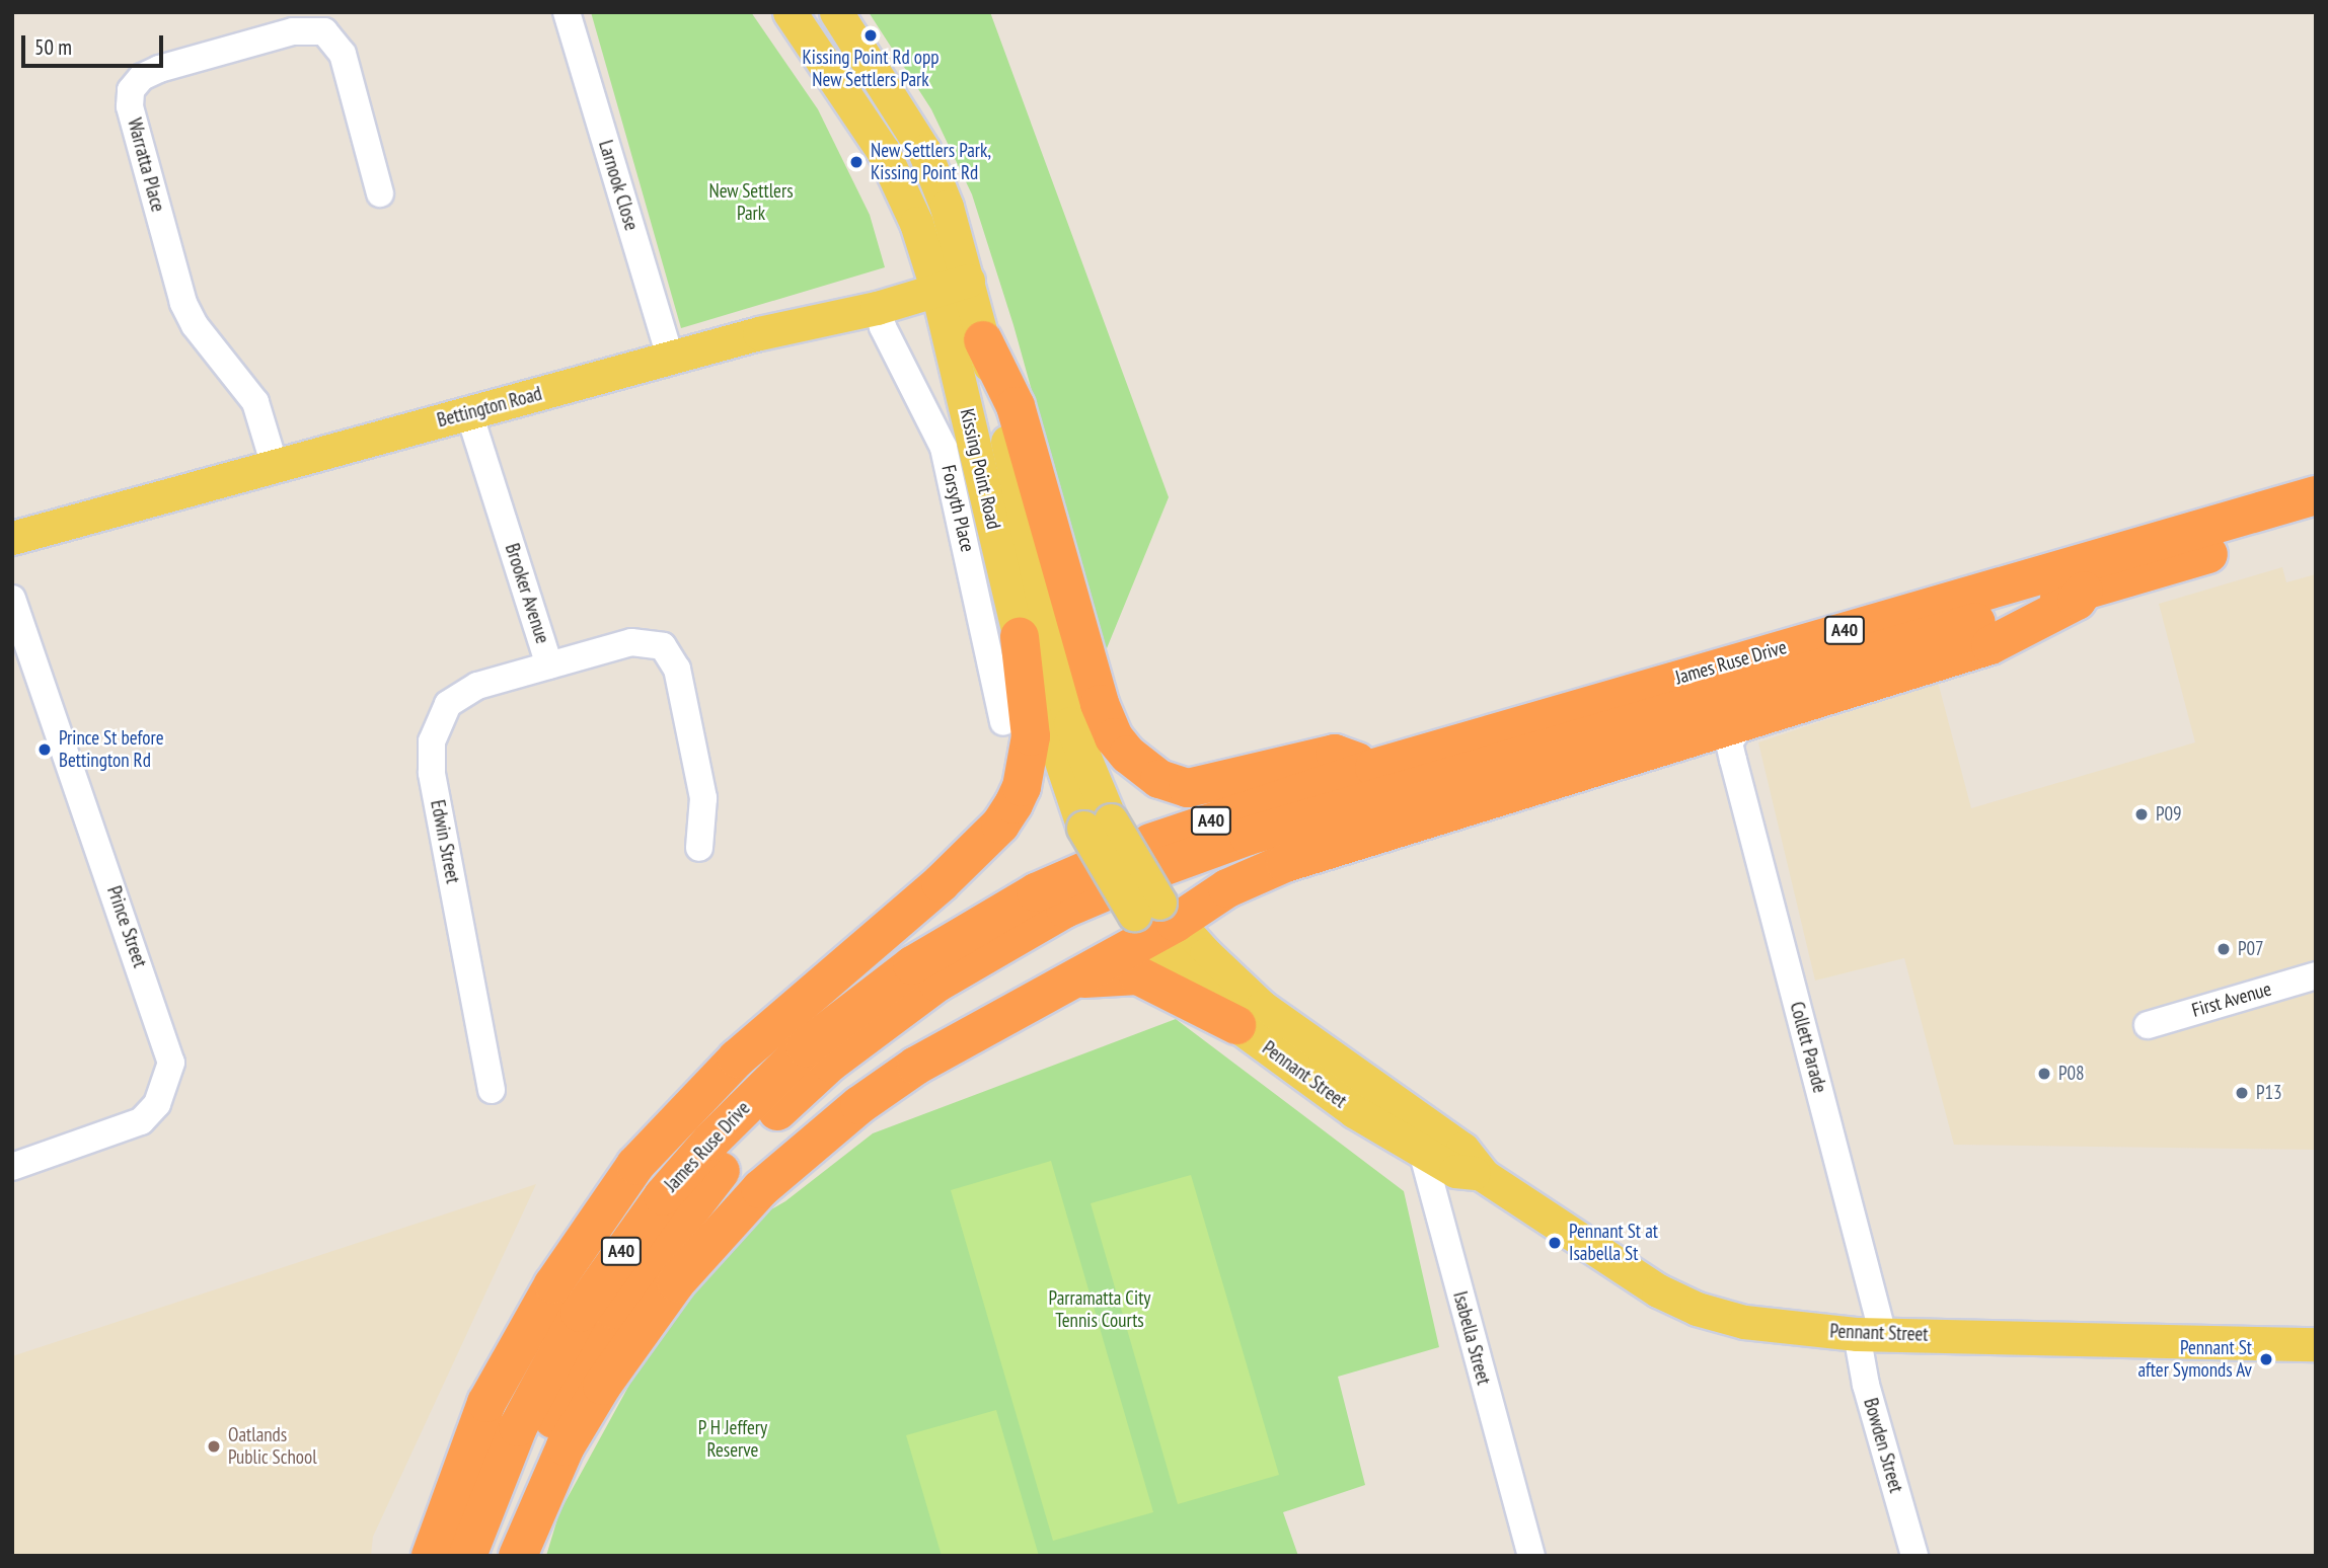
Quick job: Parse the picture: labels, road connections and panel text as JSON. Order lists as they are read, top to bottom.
{
  "streets": {
    "highway": ["A40", "James Ruse Drive"],
    "main road": ["Bettington Road", "Kissing Point Road", "Pennant Street"],
    "street": [
      "Warratta Place",
      "Larnook Close",
      "Forsyth Place",
      "Brooker Avenue",
      "Edwin Street",
      "Prince Street",
      "First Avenue",
      "Collett Parade",
      "Isabella Street",
      "Bowden Street"
    ]
  },
  "crossings": [
    ["Warratta Place", "Bettington Road"],
    ["Larnook Close", "Bettington Road"],
    ["Bettington Road", "Kissing Point Road"],
    ["Bettington Road", "Forsyth Place"],
    ["Bettington Road", "Brooker Avenue"],
    ["Kissing Point Road", "James Ruse Drive"],
    ["Kissing Point Road", "Pennant Street"],
    ["Brooker Avenue", "Edwin Street"],
    ["James Ruse Drive", "Pennant Street"],
    ["Collett Parade", "Pennant Street"],
    ["Collett Parade", "Bowden Street"],
    ["Pennant Street", "Isabella Street"],
    ["Pennant Street", "Bowden Street"]
  ],
  "parks": ["New Settlers Park", "Parramatta City Tennis Courts", "P H Jeffery Reserve"],
  "places": [
    "Kissing Point Rd opp New Settlers Park",
    "New Settlers Park, Kissing Point Rd",
    "Prince St before Bettington Rd",
    "P09",
    "P07",
    "P08",
    "P13",
    "Pennant St at Isabella St",
    "Pennant St after Symonds Av",
    "Oatlands Public School"
  ],
  "scale_bar": "50 m"
}
